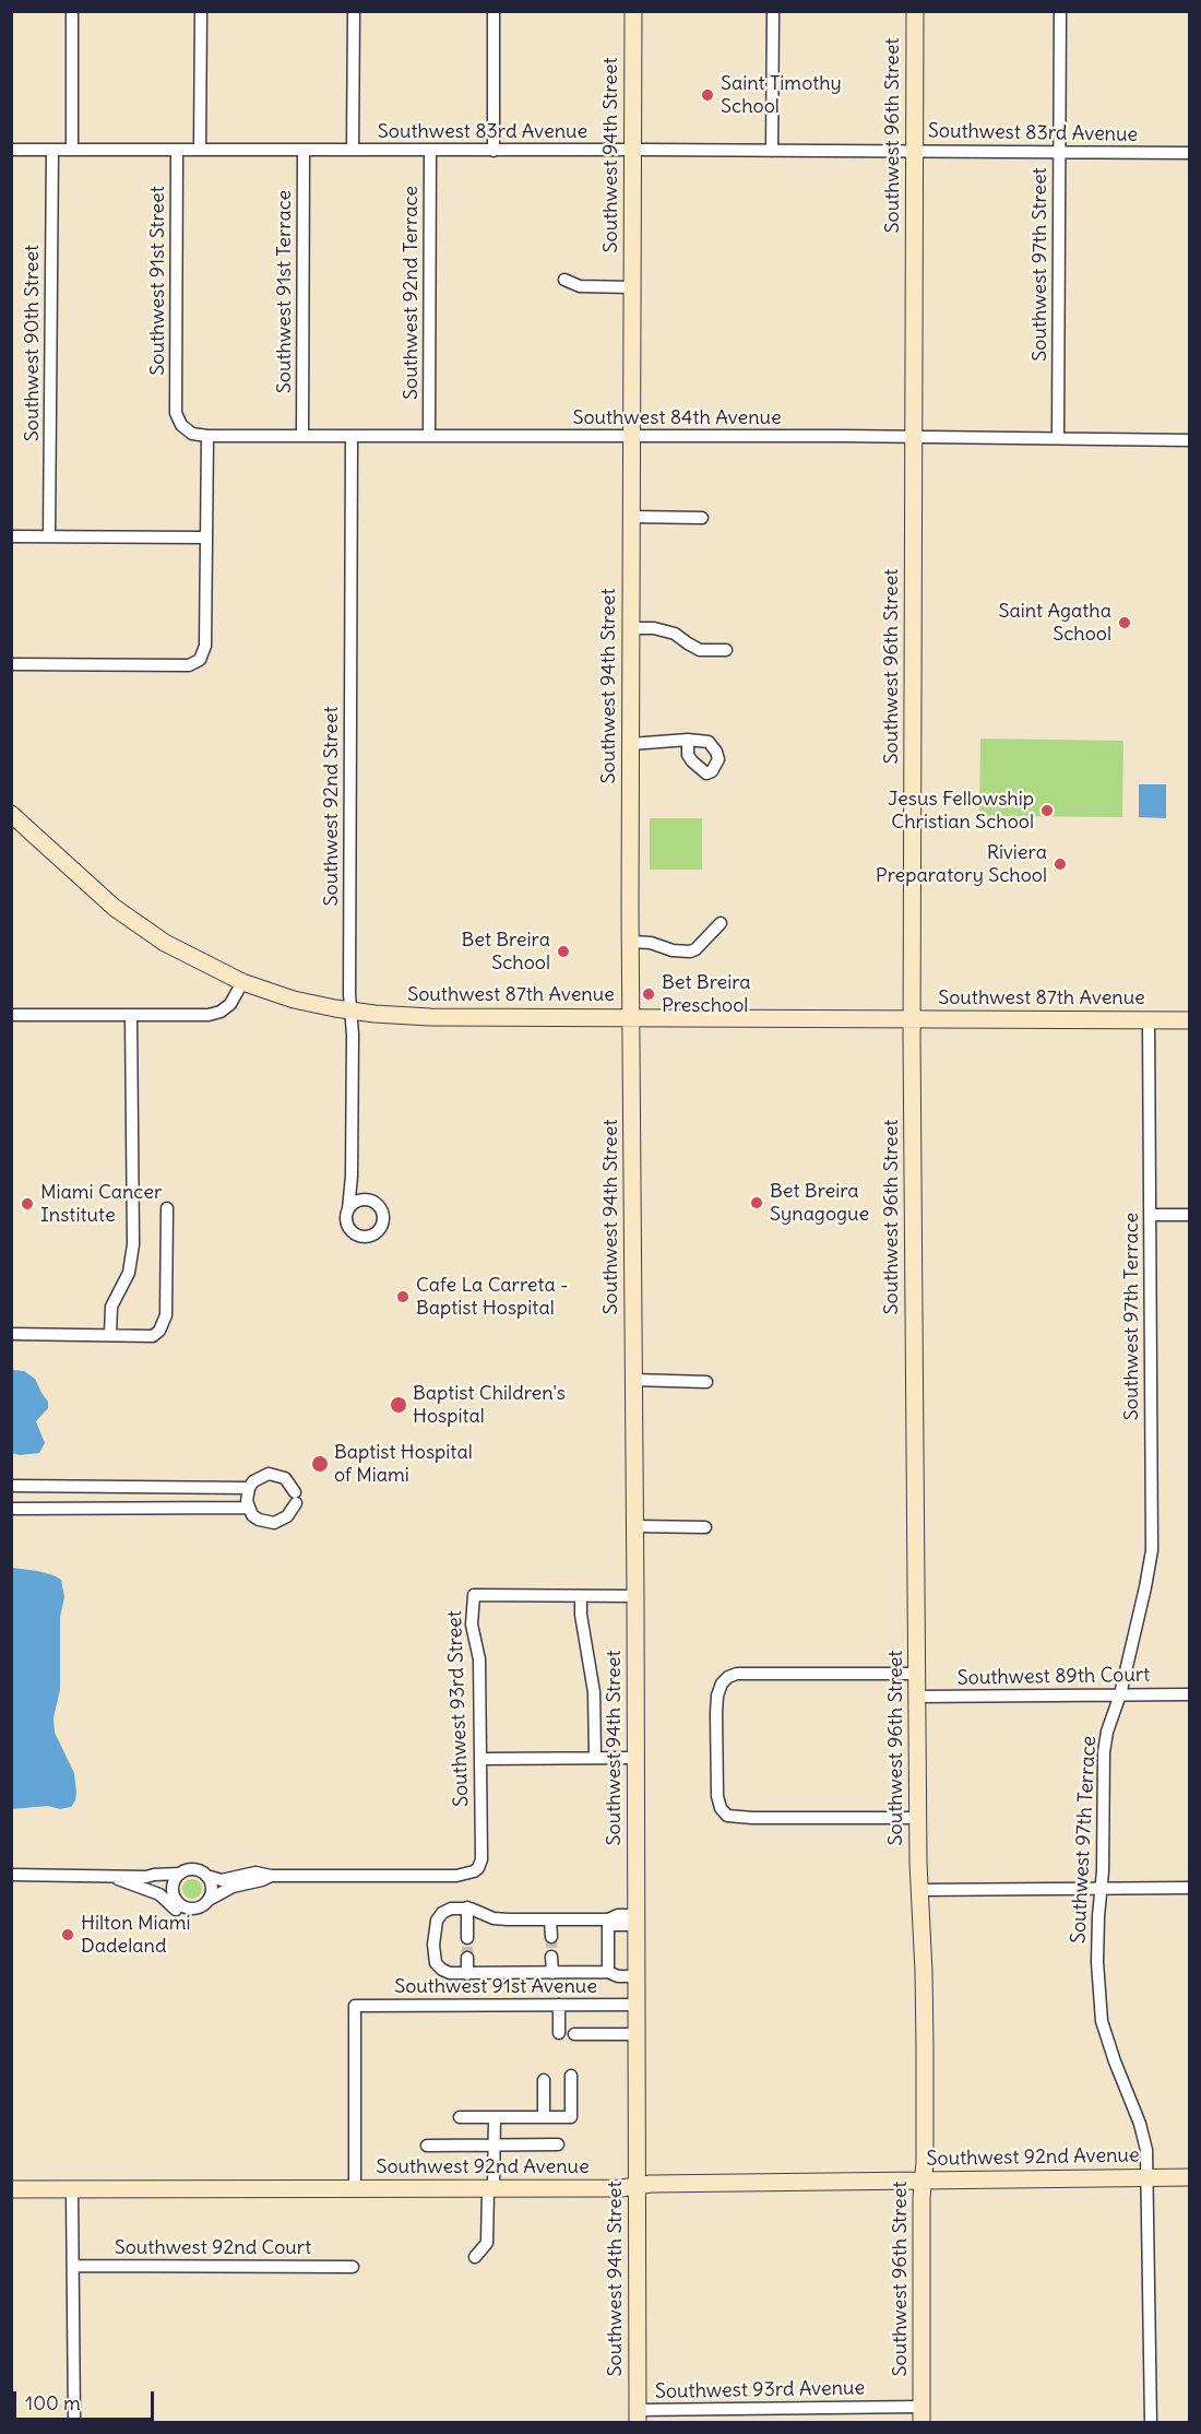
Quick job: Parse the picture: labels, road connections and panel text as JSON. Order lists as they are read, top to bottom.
{
  "streets": {
    "street": [
      "Southwest 83rd Avenue",
      "Southwest 96th Street",
      "Southwest 94th Street",
      "Southwest 97th Street",
      "Southwest 91st Street",
      "Southwest 91st Terrace",
      "Southwest 92nd Terrace",
      "Southwest 90th Street",
      "Southwest 84th Avenue",
      "Southwest 92nd Street",
      "Southwest 87th Avenue",
      "Southwest 97th Terrace",
      "Southwest 89th Court",
      "Southwest 93rd Street",
      "Southwest 91st Avenue",
      "Southwest 92nd Avenue",
      "Southwest 92nd Court",
      "Southwest 93rd Avenue"
    ]
  },
  "crossings": [
    ["Southwest 83rd Avenue", "Southwest 96th Street"],
    ["Southwest 83rd Avenue", "Southwest 94th Street"],
    ["Southwest 83rd Avenue", "Southwest 97th Street"],
    ["Southwest 83rd Avenue", "Southwest 91st Street"],
    ["Southwest 83rd Avenue", "Southwest 91st Terrace"],
    ["Southwest 83rd Avenue", "Southwest 92nd Terrace"],
    ["Southwest 83rd Avenue", "Southwest 90th Street"],
    ["Southwest 96th Street", "Southwest 84th Avenue"],
    ["Southwest 96th Street", "Southwest 87th Avenue"],
    ["Southwest 96th Street", "Southwest 89th Court"],
    ["Southwest 96th Street", "Southwest 92nd Avenue"],
    ["Southwest 96th Street", "Southwest 93rd Avenue"],
    ["Southwest 94th Street", "Southwest 84th Avenue"],
    ["Southwest 94th Street", "Southwest 87th Avenue"],
    ["Southwest 94th Street", "Southwest 91st Avenue"],
    ["Southwest 94th Street", "Southwest 92nd Avenue"],
    ["Southwest 94th Street", "Southwest 93rd Avenue"],
    ["Southwest 97th Street", "Southwest 84th Avenue"],
    ["Southwest 91st Street", "Southwest 84th Avenue"],
    ["Southwest 91st Terrace", "Southwest 84th Avenue"],
    ["Southwest 92nd Terrace", "Southwest 84th Avenue"],
    ["Southwest 84th Avenue", "Southwest 92nd Street"],
    ["Southwest 92nd Street", "Southwest 87th Avenue"],
    ["Southwest 87th Avenue", "Southwest 97th Terrace"],
    ["Southwest 97th Terrace", "Southwest 89th Court"],
    ["Southwest 97th Terrace", "Southwest 92nd Avenue"],
    ["Southwest 91st Avenue", "Southwest 92nd Avenue"]
  ],
  "places": [
    "Saint Timothy School",
    "Saint Agatha School",
    "Jesus Fellowship Christian School",
    "Riviera Preparatory School",
    "Bet Breira School",
    "Bet Breira Preschool",
    "Bet Breira Synagogue",
    "Miami Cancer Institute",
    "Cafe La Carreta - Baptist Hospital",
    "Baptist Children's Hospital",
    "Baptist Hospital of Miami",
    "Hilton Miami Dadeland"
  ],
  "scale_bar": "100 m"
}
